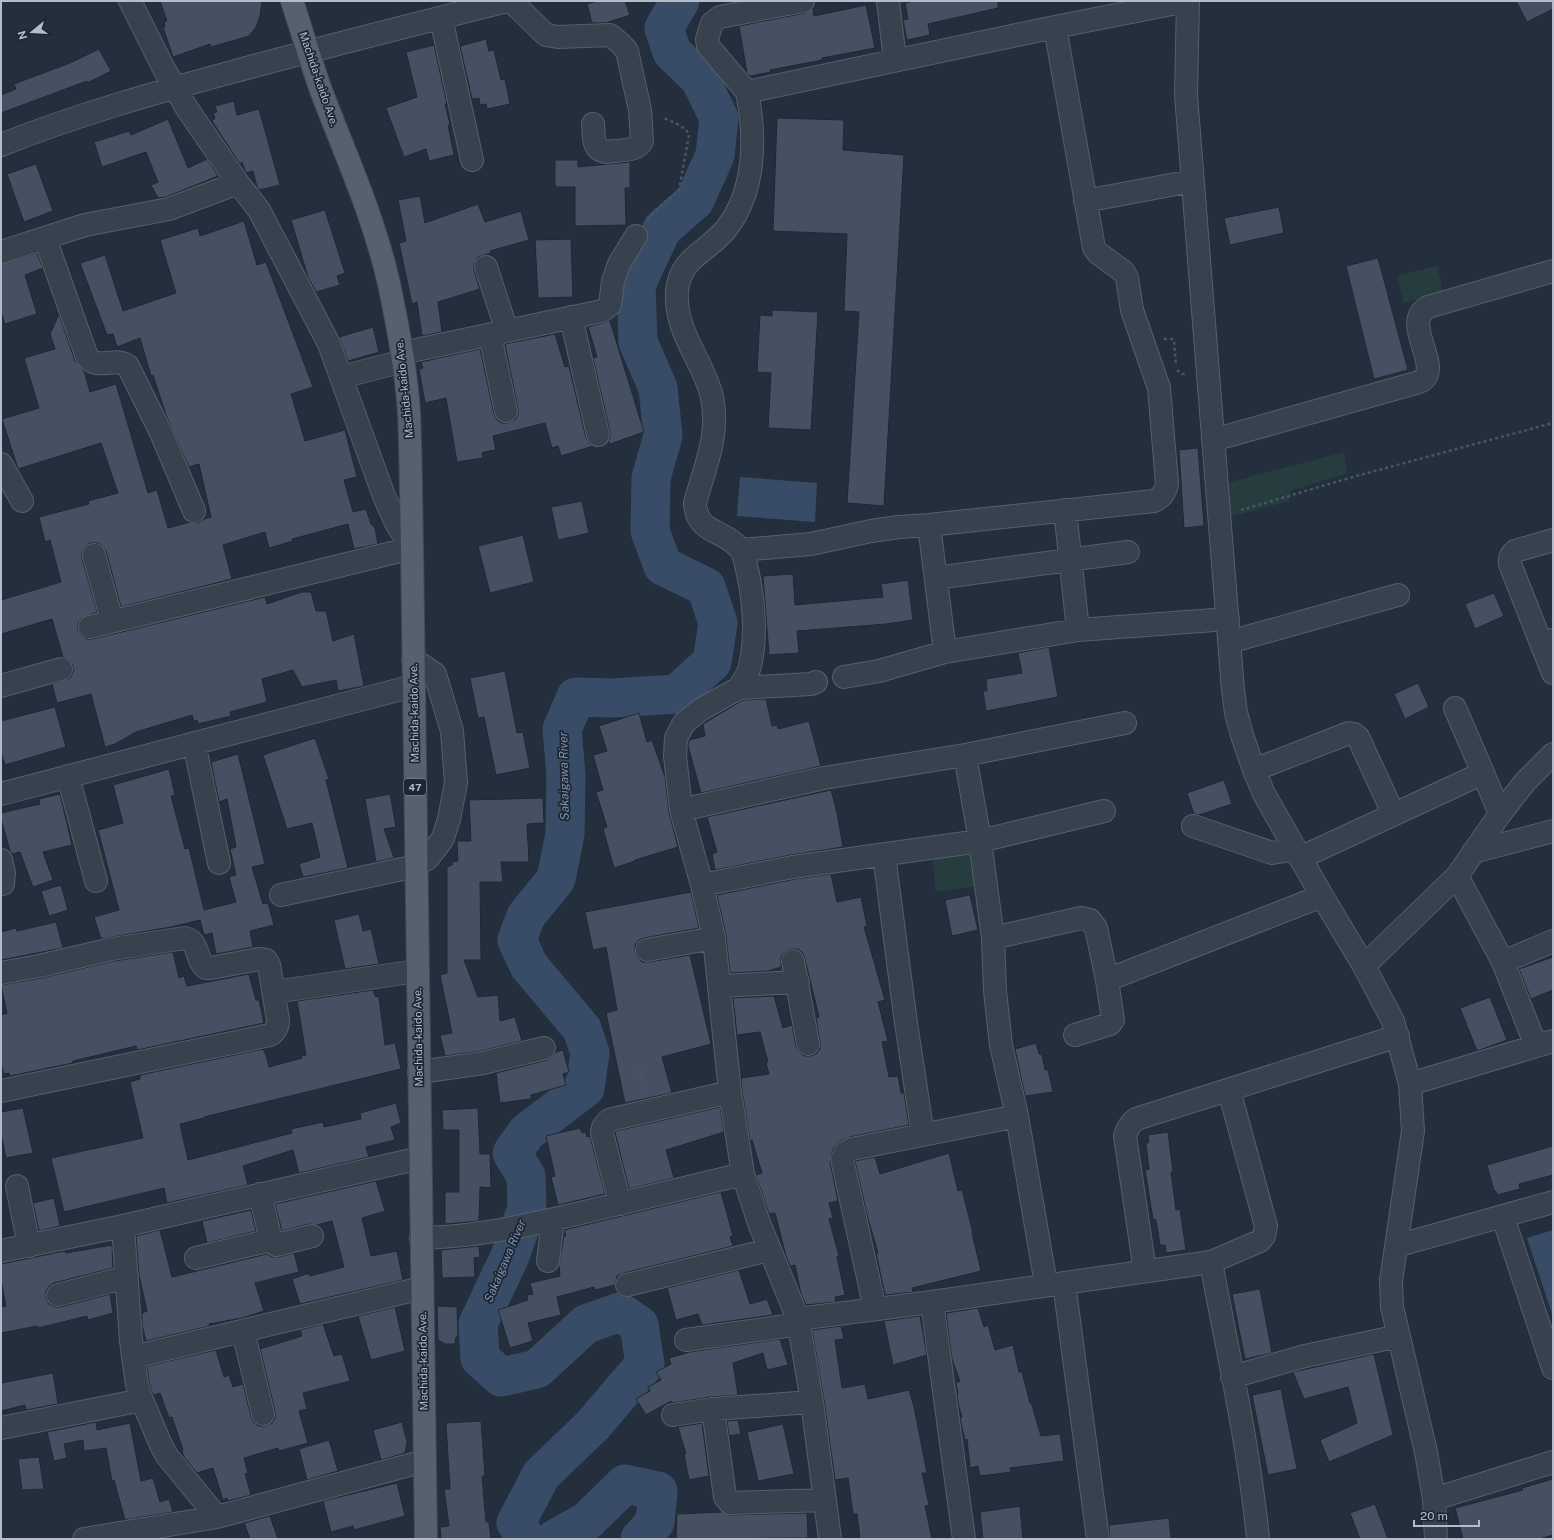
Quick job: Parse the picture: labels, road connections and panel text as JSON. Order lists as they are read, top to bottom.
{
  "streets": {
    "main road": ["Machida-kaido Ave.", "47"]
  },
  "water": ["Sakaigawa River"],
  "scale_bar": "20 m",
  "north": "left"
}
